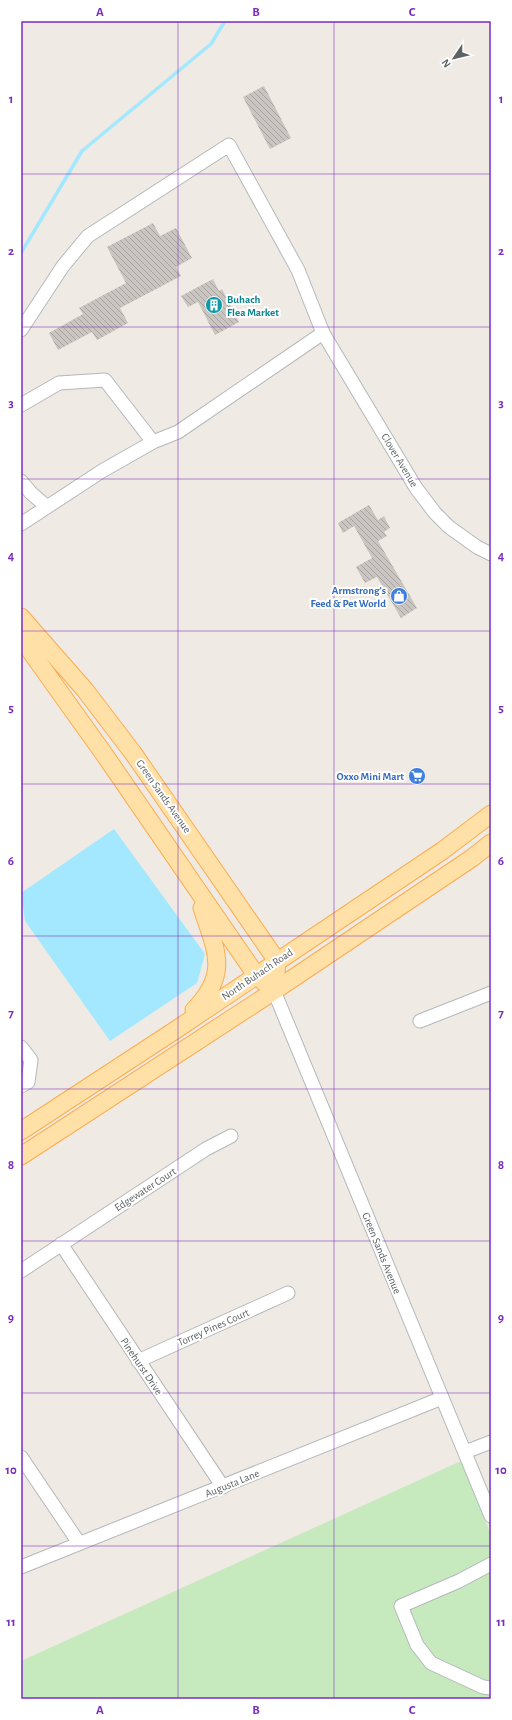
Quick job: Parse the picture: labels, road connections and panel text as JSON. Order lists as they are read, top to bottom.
{
  "streets": {
    "main road": ["Green Sands Avenue", "North Buhach Road"],
    "street": [
      "Clover Avenue",
      "Edgewater Court",
      "Torrey Pines Court",
      "Pinehurst Drive",
      "Augusta Lane"
    ]
  },
  "crossings": [
    ["Green Sands Avenue", "North Buhach Road"],
    ["Green Sands Avenue", "Augusta Lane"],
    ["Edgewater Court", "Pinehurst Drive"],
    ["Torrey Pines Court", "Pinehurst Drive"],
    ["Pinehurst Drive", "Augusta Lane"]
  ],
  "places": {
    "building": ["Buhach Flea Market"],
    "shop": ["Armstrong's Feed & Pet World"],
    "supermarket": ["Oxxo Mini Mart"]
  },
  "north": "bottom left",
  "grid": {
    "columns": ["A", "B", "C"],
    "rows": [
      "1",
      "2",
      "3",
      "4",
      "5",
      "6",
      "7",
      "8",
      "9",
      "10",
      "11"
    ]
  }
}
